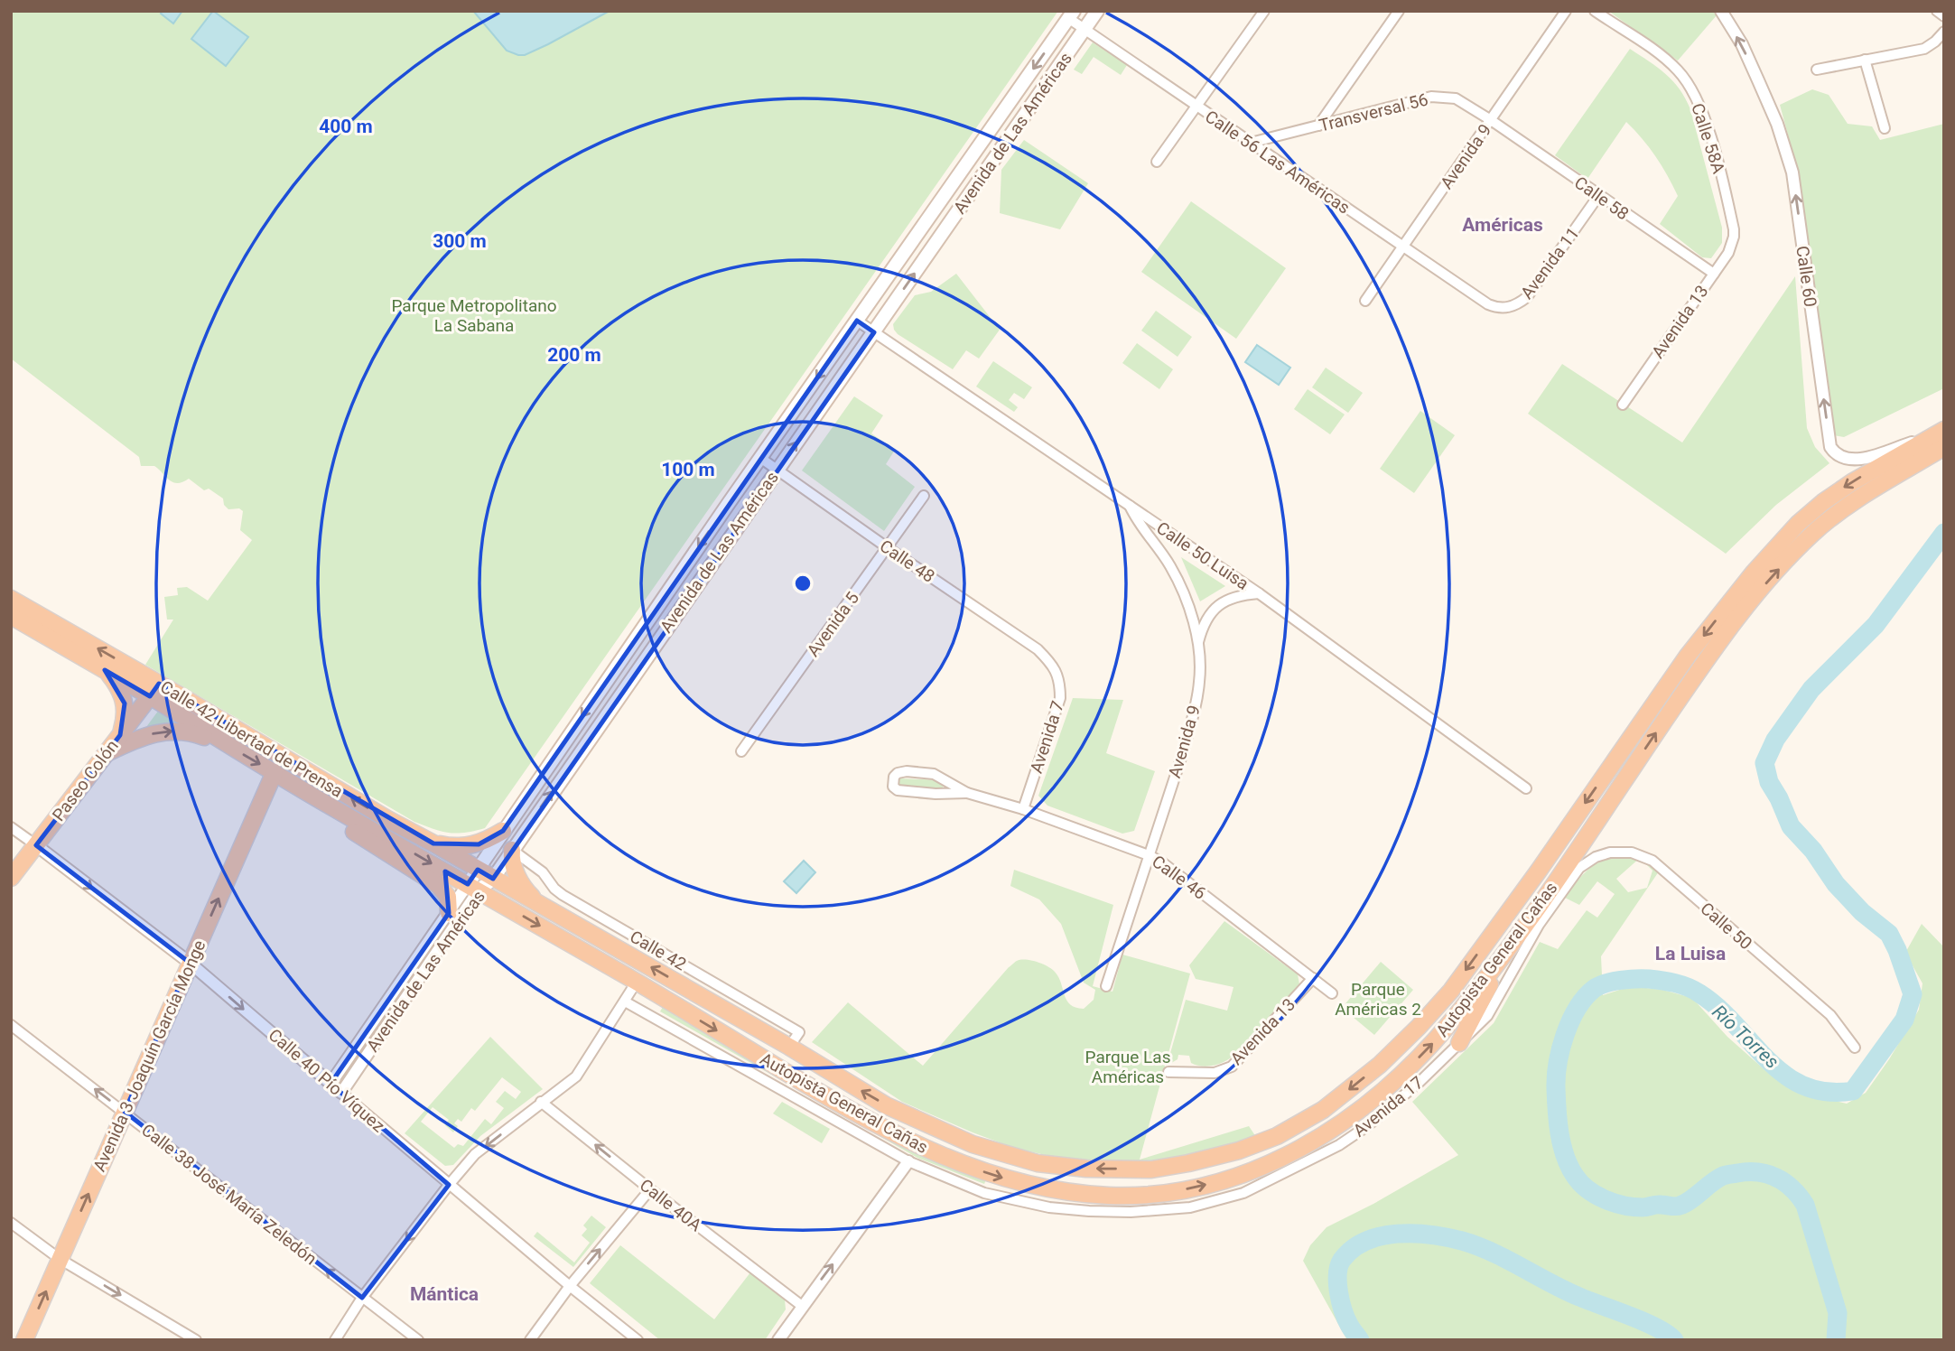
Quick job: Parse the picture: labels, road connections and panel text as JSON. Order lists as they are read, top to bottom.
{
  "streets": {
    "highway": [
      "Calle 42 Libertad de Prensa",
      "Paseo Colón",
      "Autopista General Cañas",
      "Avenida 3 Joaquín García Monge"
    ],
    "main road": ["Avenida de Las Américas"],
    "street": [
      "Transversal 56",
      "Calle 58A",
      "Avenida 9",
      "Calle 56 Las Américas",
      "Calle 58",
      "Avenida 11",
      "Calle 60",
      "Avenida 13",
      "Calle 50 Luisa",
      "Calle 48",
      "Avenida 5",
      "Avenida 7",
      "Calle 46",
      "Calle 50",
      "Calle 42",
      "Calle 40 Pío Víquez",
      "Avenida 17",
      "Calle 38 José María Zeledón",
      "Calle 40A"
    ]
  },
  "crossings": [
    ["Transversal 56", "Avenida 9"],
    ["Transversal 56", "Calle 56 Las Américas"],
    ["Transversal 56", "Calle 58"],
    ["Avenida de Las Américas", "Calle 56 Las Américas"],
    ["Avenida de Las Américas", "Calle 50 Luisa"],
    ["Avenida de Las Américas", "Calle 48"],
    ["Avenida de Las Américas", "Calle 42 Libertad de Prensa"],
    ["Avenida de Las Américas", "Calle 42"],
    ["Avenida de Las Américas", "Autopista General Cañas"],
    ["Avenida de Las Américas", "Calle 40 Pío Víquez"],
    ["Calle 58A", "Avenida 13"],
    ["Avenida 9", "Calle 56 Las Américas"],
    ["Avenida 9", "Calle 58"],
    ["Avenida 9", "Calle 50 Luisa"],
    ["Avenida 9", "Calle 46"],
    ["Calle 56 Las Américas", "Avenida 11"],
    ["Calle 58", "Avenida 11"],
    ["Calle 58", "Avenida 13"],
    ["Calle 60", "Autopista General Cañas"],
    ["Avenida 13", "Calle 46"],
    ["Calle 48", "Avenida 5"],
    ["Calle 48", "Avenida 7"],
    ["Avenida 7", "Calle 46"],
    ["Calle 42 Libertad de Prensa", "Paseo Colón"],
    ["Calle 42 Libertad de Prensa", "Autopista General Cañas"],
    ["Calle 42 Libertad de Prensa", "Avenida 3 Joaquín García Monge"],
    ["Paseo Colón", "Calle 40 Pío Víquez"],
    ["Calle 50", "Avenida 17"],
    ["Calle 42", "Autopista General Cañas"],
    ["Avenida 3 Joaquín García Monge", "Calle 40 Pío Víquez"],
    ["Avenida 3 Joaquín García Monge", "Calle 38 José María Zeledón"]
  ],
  "one_way": [
    "Calle 60",
    "Avenida 3 Joaquín García Monge",
    "Calle 40 Pío Víquez",
    "Calle 38 José María Zeledón",
    "Calle 40A"
  ],
  "districts": ["Américas", "La Luisa", "Mántica"],
  "water": ["Río Torres"],
  "parks": ["Parque Metropolitano La Sabana", "Parque Américas 2", "Parque Las Américas"],
  "rings": [
    "400 m",
    "300 m",
    "200 m",
    "100 m"
  ]
}
